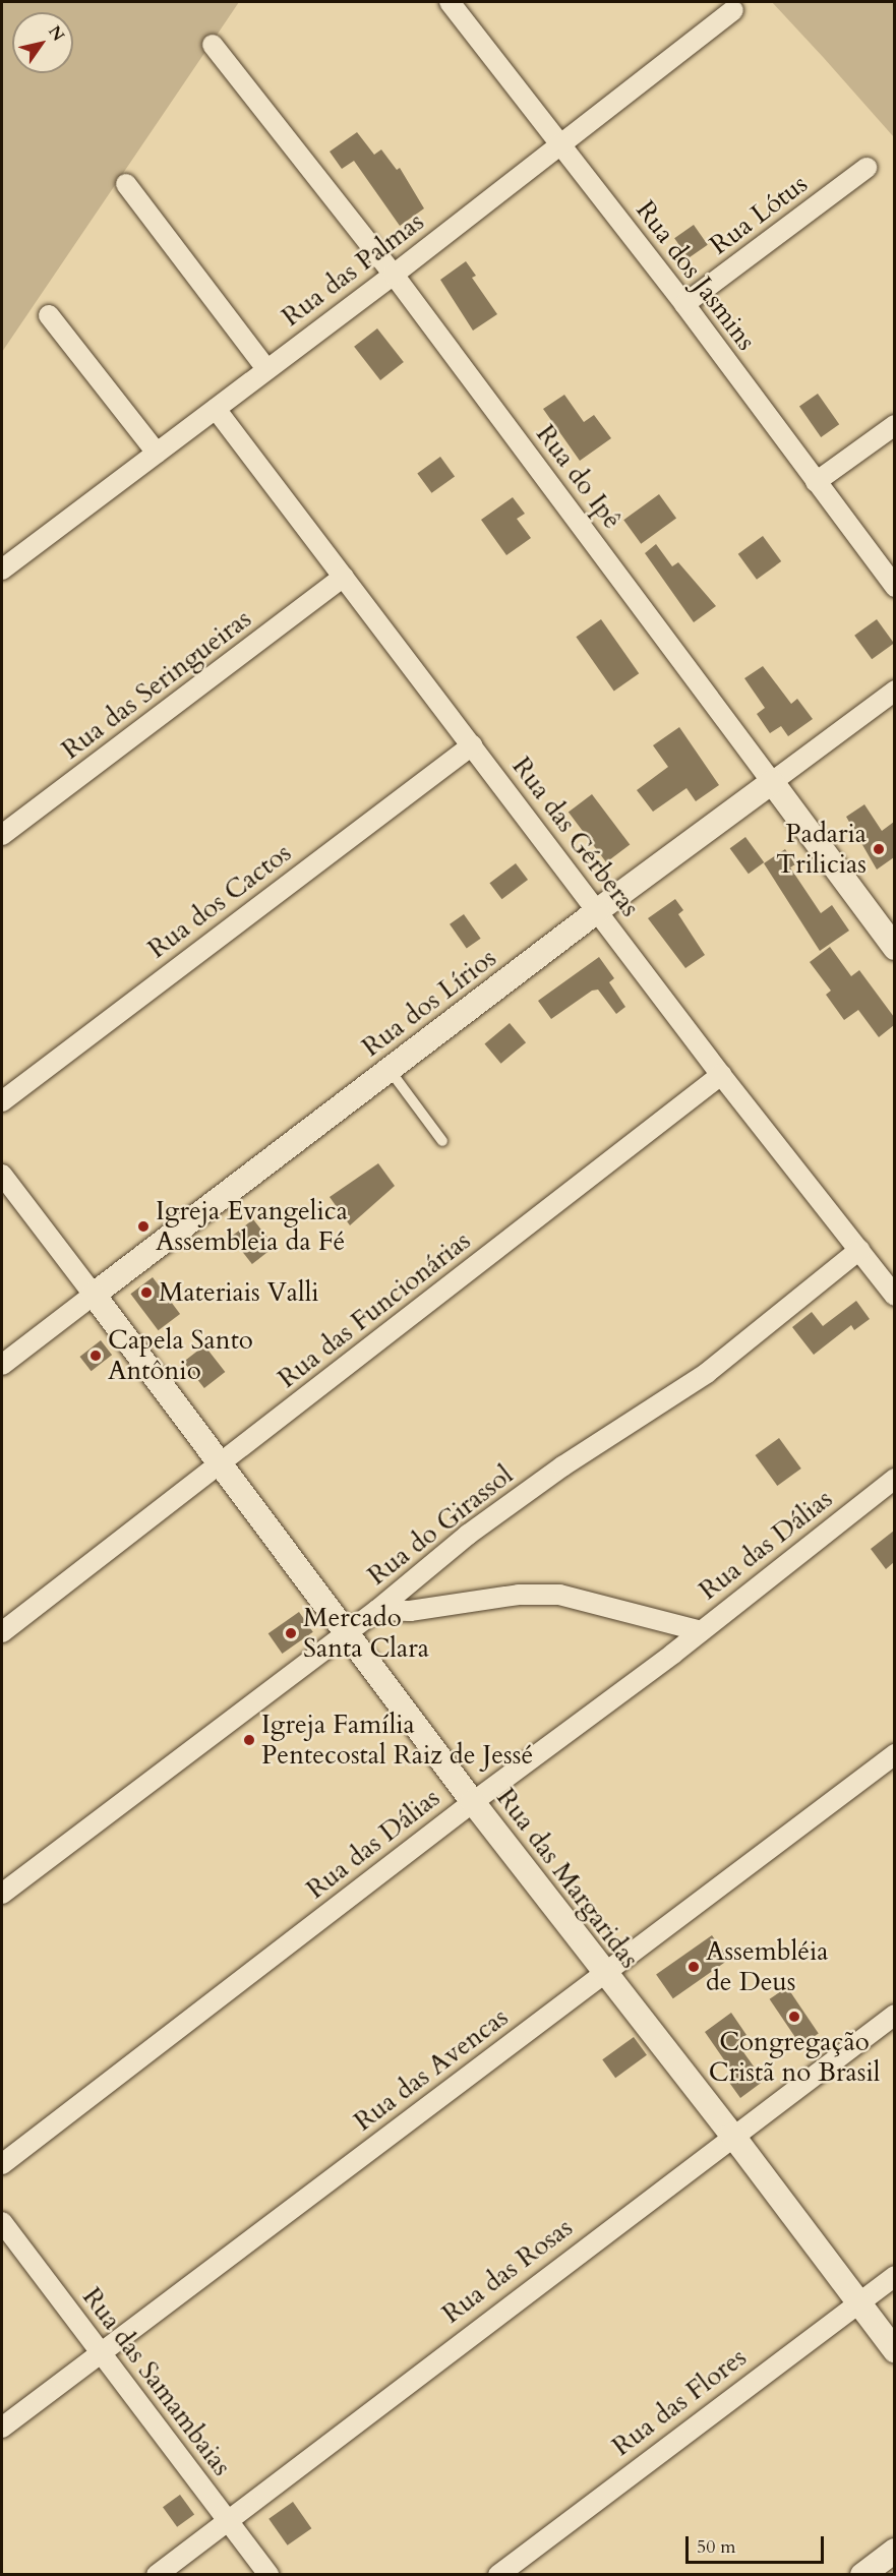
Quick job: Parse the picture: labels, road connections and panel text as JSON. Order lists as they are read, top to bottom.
{
  "streets": {
    "street": [
      "Rua Lótus",
      "Rua das Palmas",
      "Rua dos Jasmins",
      "Rua do Ipê",
      "Rua das Seringueiras",
      "Rua das Gérberas",
      "Rua dos Cactos",
      "Rua dos Lírios",
      "Rua das Funcionárias",
      "Rua do Girassol",
      "Rua das Dálias",
      "Rua das Margaridas",
      "Rua das Avencas",
      "Rua das Rosas",
      "Rua das Samambaias",
      "Rua das Flores"
    ]
  },
  "crossings": [
    ["Rua Lótus", "Rua dos Jasmins"],
    ["Rua das Palmas", "Rua dos Jasmins"],
    ["Rua das Palmas", "Rua do Ipê"],
    ["Rua das Palmas", "Rua das Gérberas"],
    ["Rua do Ipê", "Rua dos Lírios"],
    ["Rua das Seringueiras", "Rua das Gérberas"],
    ["Rua das Gérberas", "Rua dos Cactos"],
    ["Rua das Gérberas", "Rua dos Lírios"],
    ["Rua das Gérberas", "Rua das Funcionárias"],
    ["Rua das Gérberas", "Rua do Girassol"],
    ["Rua dos Lírios", "Rua das Margaridas"],
    ["Rua das Funcionárias", "Rua das Margaridas"],
    ["Rua do Girassol", "Rua das Margaridas"],
    ["Rua das Dálias", "Rua das Margaridas"],
    ["Rua das Margaridas", "Rua das Avencas"],
    ["Rua das Margaridas", "Rua das Rosas"],
    ["Rua das Margaridas", "Rua das Flores"],
    ["Rua das Avencas", "Rua das Samambaias"],
    ["Rua das Rosas", "Rua das Samambaias"]
  ],
  "places": [
    "Padaria Trilicias",
    "Igreja Evangelica Assembleia da Fé",
    "Materiais Valli",
    "Capela Santo Antônio",
    "Mercado Santa Clara",
    "Igreja Família Pentecostal Raiz de Jessé",
    "Assembléia de Deus",
    "Congregação Cristã no Brasil"
  ],
  "scale_bar": "50 m",
  "north": "top right"
}
